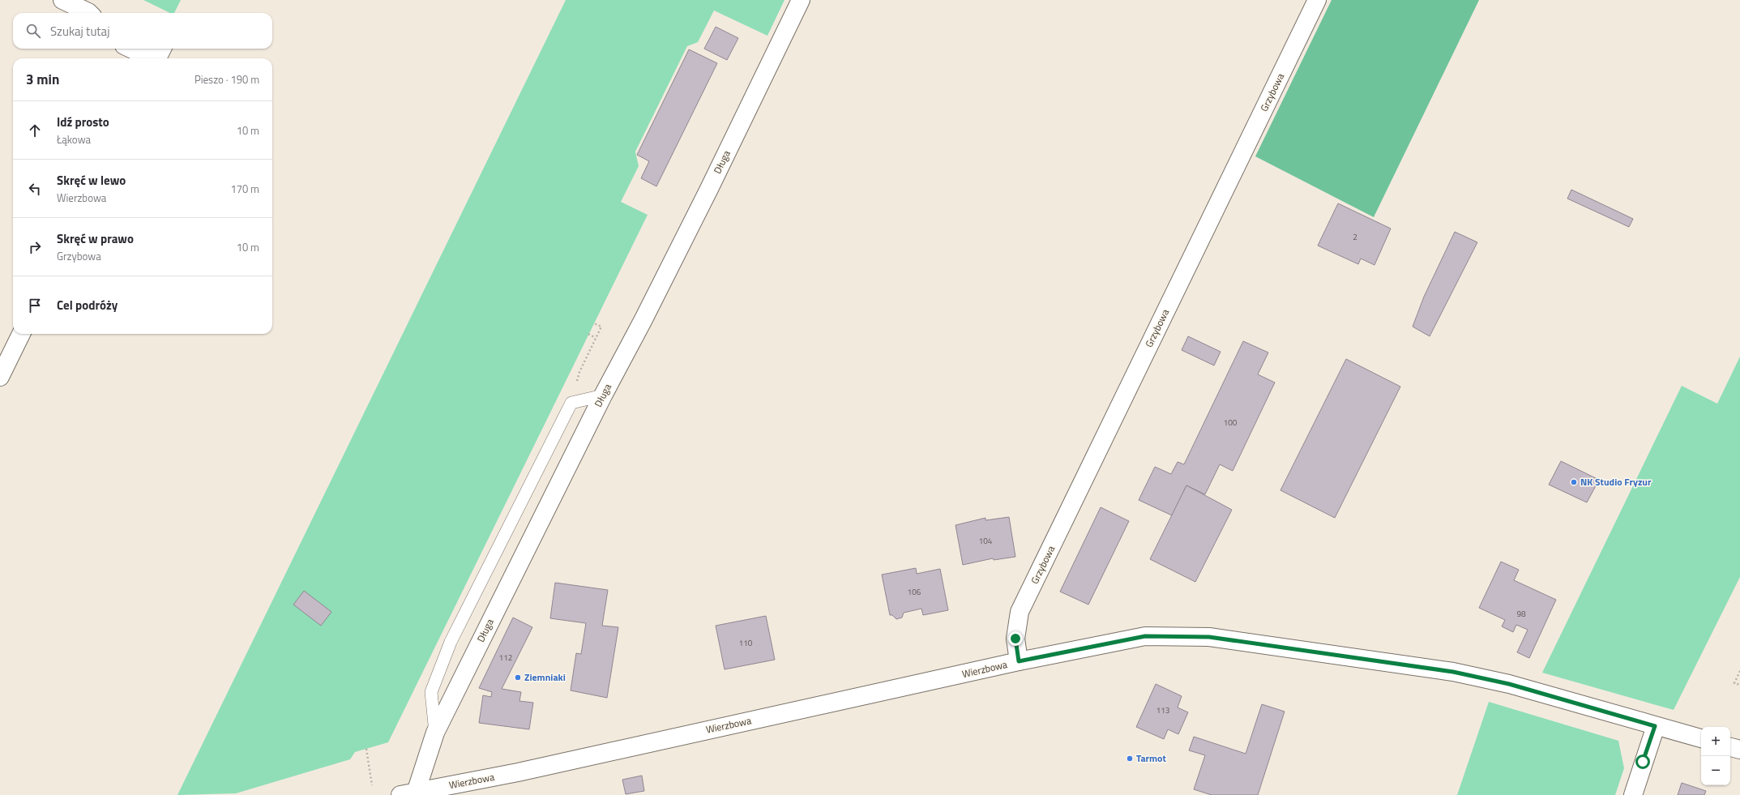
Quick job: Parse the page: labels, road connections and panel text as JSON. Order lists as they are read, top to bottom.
{
  "streets": {
    "street": ["Grzybowa", "Długa", "Wierzbowa"]
  },
  "crossings": [
    ["Grzybowa", "Wierzbowa"],
    ["Długa", "Wierzbowa"]
  ],
  "places": ["NK Studio Fryzur", "Ziemniaki", "Tarmot"],
  "house_numbers": [
    "2",
    "100",
    "104",
    "106",
    "98",
    "110",
    "112",
    "113"
  ],
  "page": {
    "search": "Szukaj tutaj",
    "heading": ["3 min", "Pieszo · 190 m"],
    "list": [
      ["Idź prosto", "Łąkowa", "10 m"],
      ["Skręć w lewo", "Wierzbowa", "170 m"],
      ["Skręć w prawo", "Grzybowa", "10 m"],
      "Cel podróży"
    ],
    "map_buttons": ["+", "−"]
  }
}
